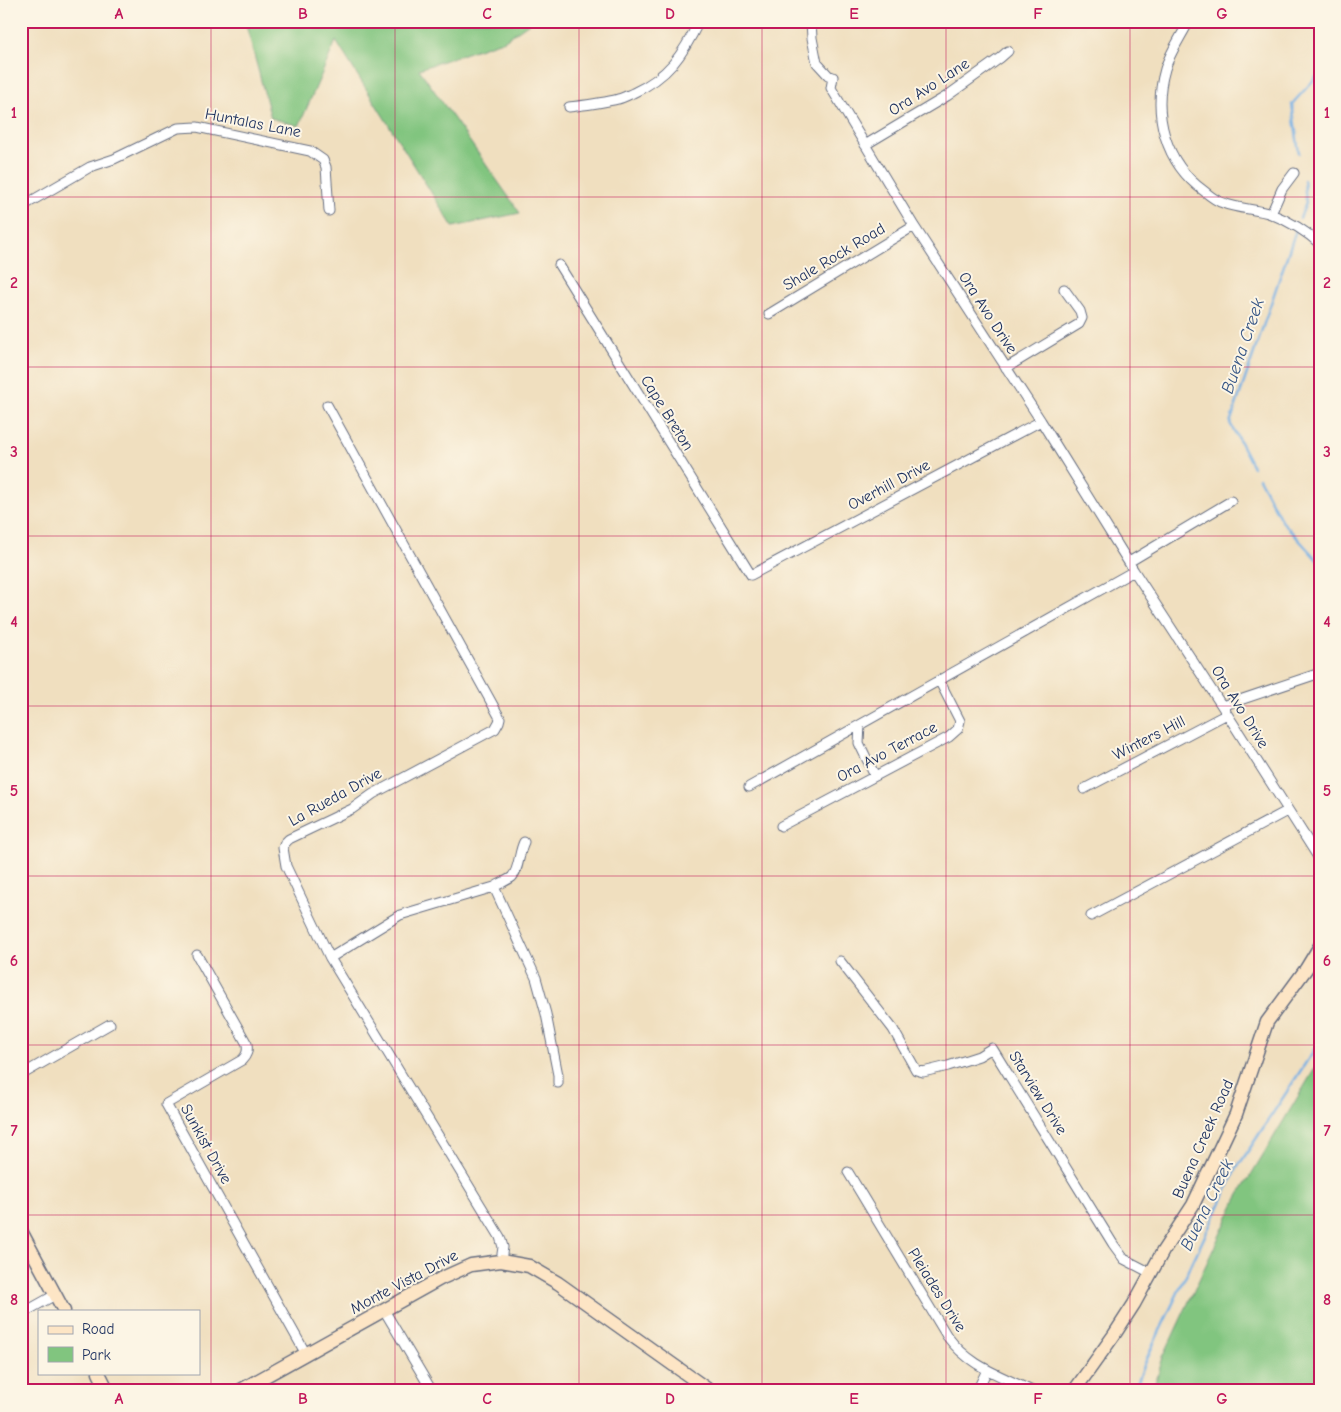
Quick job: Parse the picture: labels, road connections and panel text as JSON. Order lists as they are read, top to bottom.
{
  "streets": {
    "main road": ["Buena Creek Road", "Monte Vista Drive"],
    "street": [
      "Ora Avo Lane",
      "Huntalas Lane",
      "Shale Rock Road",
      "Ora Avo Drive",
      "Cape Breton",
      "Overhill Drive",
      "Winters Hill",
      "Ora Avo Terrace",
      "La Rueda Drive",
      "Starview Drive",
      "Sunkist Drive",
      "Pleiades Drive"
    ]
  },
  "crossings": [
    ["Ora Avo Lane", "Ora Avo Drive"],
    ["Shale Rock Road", "Ora Avo Drive"],
    ["Ora Avo Drive", "Overhill Drive"],
    ["Ora Avo Drive", "Winters Hill"],
    ["Cape Breton", "Overhill Drive"],
    ["La Rueda Drive", "Monte Vista Drive"],
    ["Starview Drive", "Buena Creek Road"],
    ["Sunkist Drive", "Monte Vista Drive"]
  ],
  "water": ["Buena Creek"],
  "legend": ["Road", "Park"],
  "grid": {
    "columns": [
      "A",
      "B",
      "C",
      "D",
      "E",
      "F",
      "G"
    ],
    "rows": [
      "1",
      "2",
      "3",
      "4",
      "5",
      "6",
      "7",
      "8"
    ]
  }
}
